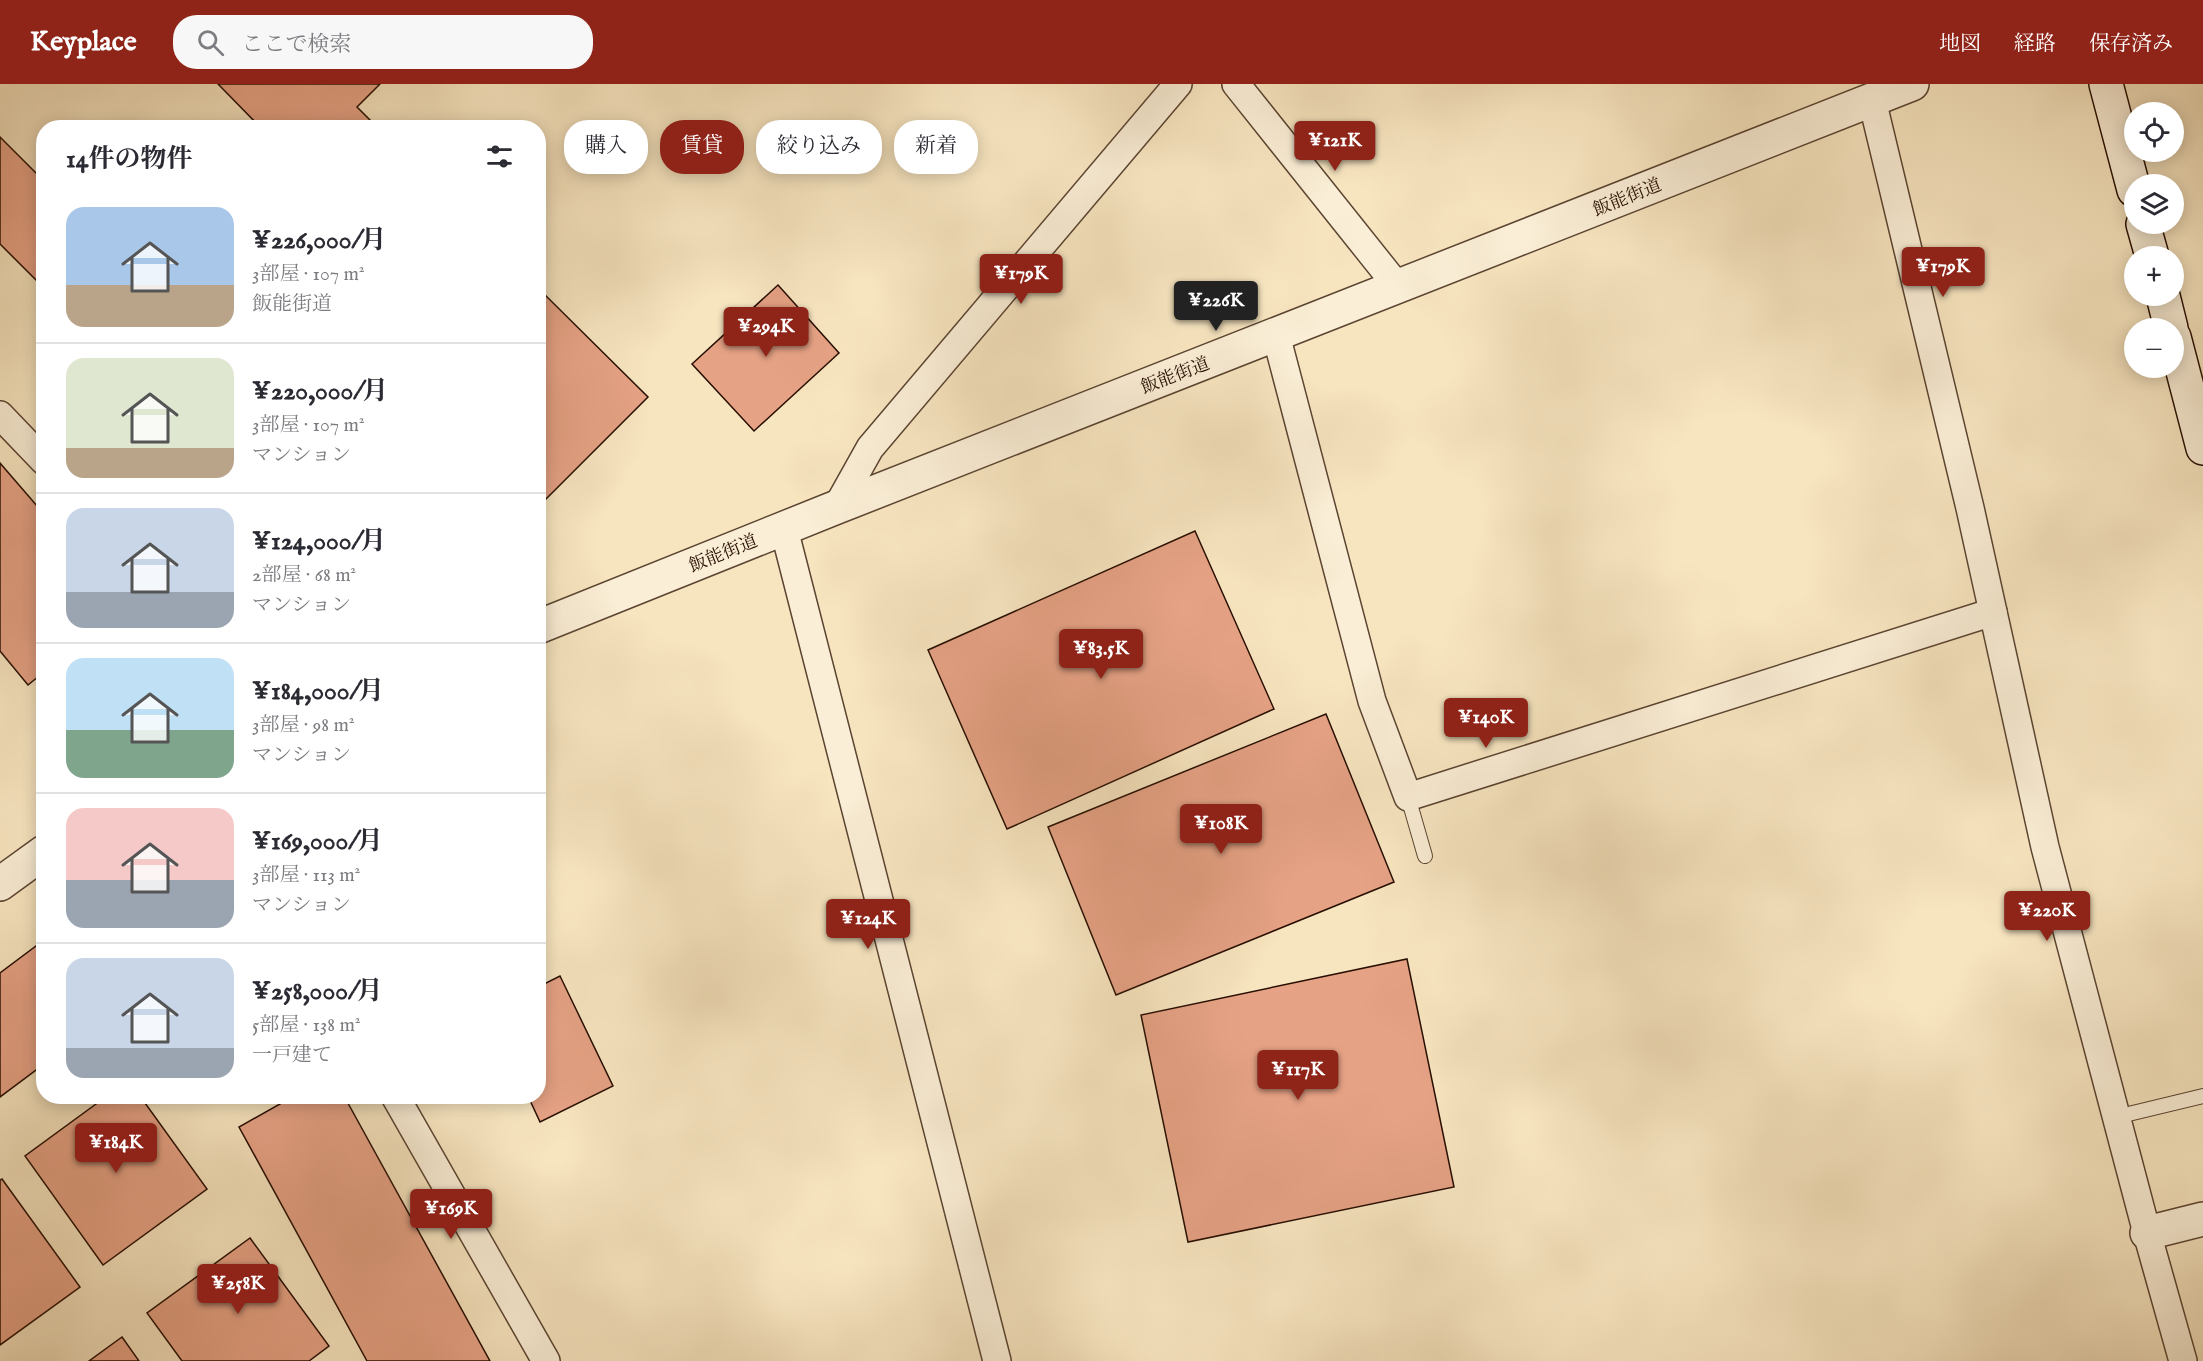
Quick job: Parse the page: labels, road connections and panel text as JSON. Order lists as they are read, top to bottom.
{
  "streets": {
    "street": ["飯能街道"]
  },
  "page": {
    "header": "Keyplace",
    "search": "ここで検索",
    "nav": ["地図", "経路", "保存済み"],
    "map_buttons": ["+", "−"],
    "chip": [
      "購入",
      "賃貸",
      "絞り込み",
      "新着"
    ],
    "heading": "14件の物件",
    "price": [
      "¥121K",
      "¥179K",
      "¥179K",
      "¥226K",
      "¥294K",
      "¥83.5K",
      "¥140K",
      "¥108K",
      "¥220K",
      "¥124K",
      "¥117K",
      "¥184K",
      "¥169K",
      "¥258K"
    ],
    "list": [
      {
        "name": "¥226,000/月",
        "note": "3部屋 · 107 m² · 飯能街道"
      },
      {
        "name": "¥220,000/月",
        "note": "3部屋 · 107 m² · マンション"
      },
      {
        "name": "¥124,000/月",
        "note": "2部屋 · 68 m² · マンション"
      },
      {
        "name": "¥184,000/月",
        "note": "3部屋 · 98 m² · マンション"
      },
      {
        "name": "¥169,000/月",
        "note": "3部屋 · 113 m² · マンション"
      },
      {
        "name": "¥258,000/月",
        "note": "5部屋 · 138 m² · 一戸建て"
      }
    ]
  }
}
